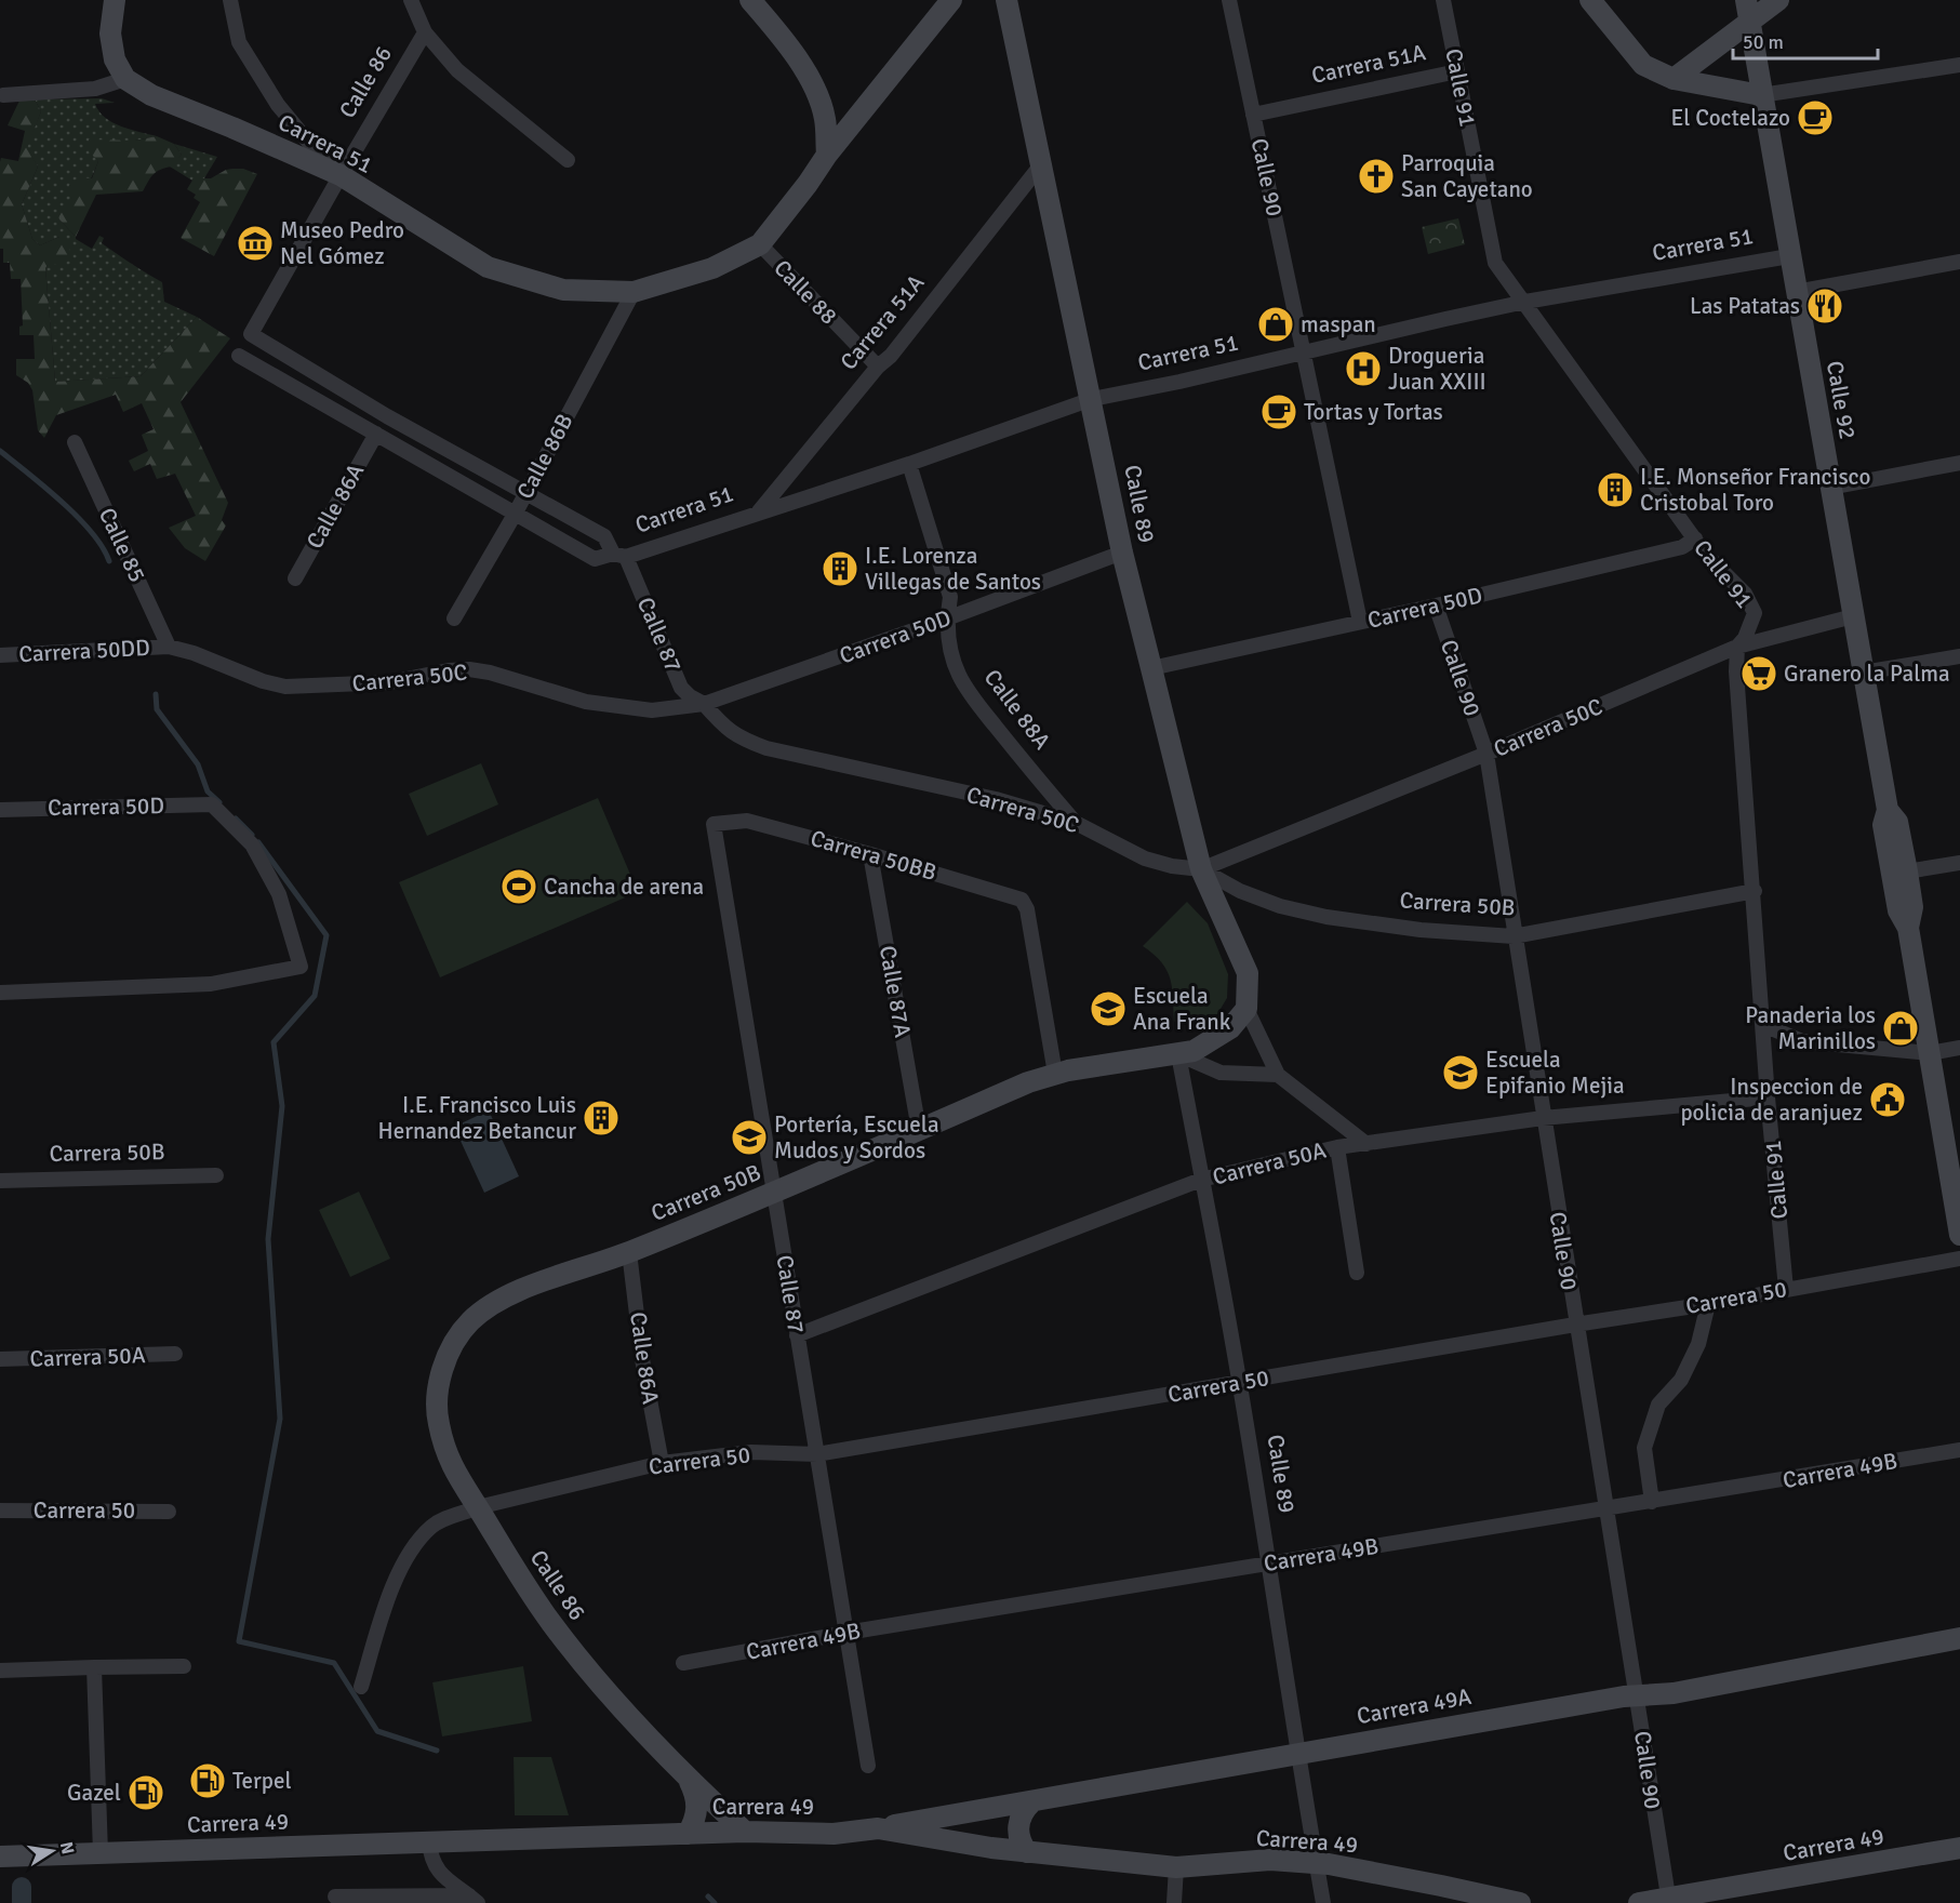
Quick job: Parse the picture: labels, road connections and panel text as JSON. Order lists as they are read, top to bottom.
{
  "streets": {
    "street": [
      "Carrera 51A",
      "Calle 86",
      "Calle 91",
      "Carrera 51",
      "Calle 90",
      "Calle 88",
      "Calle 92",
      "Calle 86B",
      "Calle 89",
      "Calle 86A",
      "Calle 85",
      "Carrera 50D",
      "Calle 87",
      "Carrera 50DD",
      "Carrera 50C",
      "Calle 88A",
      "Carrera 50BB",
      "Carrera 50B",
      "Calle 87A",
      "Carrera 50A",
      "Carrera 50",
      "Carrera 49B",
      "Carrera 49A",
      "Carrera 49"
    ]
  },
  "crossings": [
    ["Carrera 51A", "Calle 91"],
    ["Carrera 51A", "Carrera 51"],
    ["Carrera 51A", "Calle 90"],
    ["Carrera 51A", "Calle 88"],
    ["Carrera 51A", "Calle 89"],
    ["Calle 86", "Carrera 51"],
    ["Calle 86", "Carrera 50B"],
    ["Calle 86", "Carrera 50"],
    ["Calle 86", "Carrera 49"],
    ["Calle 91", "Carrera 51"],
    ["Calle 91", "Carrera 50D"],
    ["Calle 91", "Carrera 50C"],
    ["Calle 91", "Carrera 50B"],
    ["Calle 91", "Carrera 50A"],
    ["Calle 91", "Carrera 50"],
    ["Carrera 51", "Calle 90"],
    ["Carrera 51", "Calle 88"],
    ["Carrera 51", "Calle 92"],
    ["Carrera 51", "Calle 86B"],
    ["Carrera 51", "Calle 89"],
    ["Carrera 51", "Calle 86A"],
    ["Carrera 51", "Calle 87"],
    ["Carrera 51", "Calle 88A"],
    ["Calle 90", "Carrera 50D"],
    ["Calle 90", "Carrera 50C"],
    ["Calle 90", "Carrera 50B"],
    ["Calle 90", "Carrera 50A"],
    ["Calle 90", "Carrera 50"],
    ["Calle 90", "Carrera 49B"],
    ["Calle 90", "Carrera 49A"],
    ["Calle 90", "Carrera 49"],
    ["Calle 92", "Carrera 50C"],
    ["Calle 89", "Carrera 50D"],
    ["Calle 89", "Carrera 50C"],
    ["Calle 89", "Carrera 50B"],
    ["Calle 89", "Carrera 50A"],
    ["Calle 89", "Carrera 50"],
    ["Calle 89", "Carrera 49B"],
    ["Calle 89", "Carrera 49A"],
    ["Calle 89", "Carrera 49"],
    ["Calle 86A", "Carrera 50B"],
    ["Calle 86A", "Carrera 50"],
    ["Calle 85", "Carrera 50DD"],
    ["Calle 85", "Carrera 50C"],
    ["Carrera 50D", "Calle 87"],
    ["Carrera 50D", "Carrera 50C"],
    ["Carrera 50D", "Calle 88A"],
    ["Calle 87", "Carrera 50C"],
    ["Calle 87", "Carrera 50BB"],
    ["Calle 87", "Carrera 50B"],
    ["Calle 87", "Carrera 50A"],
    ["Calle 87", "Carrera 50"],
    ["Calle 87", "Carrera 49B"],
    ["Carrera 50DD", "Carrera 50C"],
    ["Carrera 50C", "Calle 88A"],
    ["Carrera 50C", "Carrera 50B"],
    ["Carrera 50BB", "Carrera 50B"],
    ["Carrera 50BB", "Calle 87A"],
    ["Carrera 50B", "Calle 87A"],
    ["Carrera 49A", "Carrera 49"]
  ],
  "places": {
    "cafe": ["El Coctelazo", "Tortas y Tortas"],
    "church": ["Parroquia San Cayetano"],
    "museum": ["Museo Pedro Nel Gómez"],
    "restaurant": ["Las Patatas"],
    "shop": ["maspan", "Panaderia los Marinillos"],
    "hospital": ["Drogueria Juan XXIII"],
    "building": ["I.E. Monseñor Francisco Cristobal Toro", "I.E. Lorenza Villegas de Santos", "I.E. Francisco Luis Hernandez Betancur"],
    "supermarket": ["Granero la Palma"],
    "sports": ["Cancha de arena"],
    "school or university": ["Escuela Ana Frank", "Escuela Epifanio Mejia", "Portería, Escuela Mudos y Sordos"],
    "public building": ["Inspeccion de policia de aranjuez"],
    "fuel station": ["Terpel", "Gazel"]
  },
  "scale_bar": "50 m",
  "north": "right"
}
